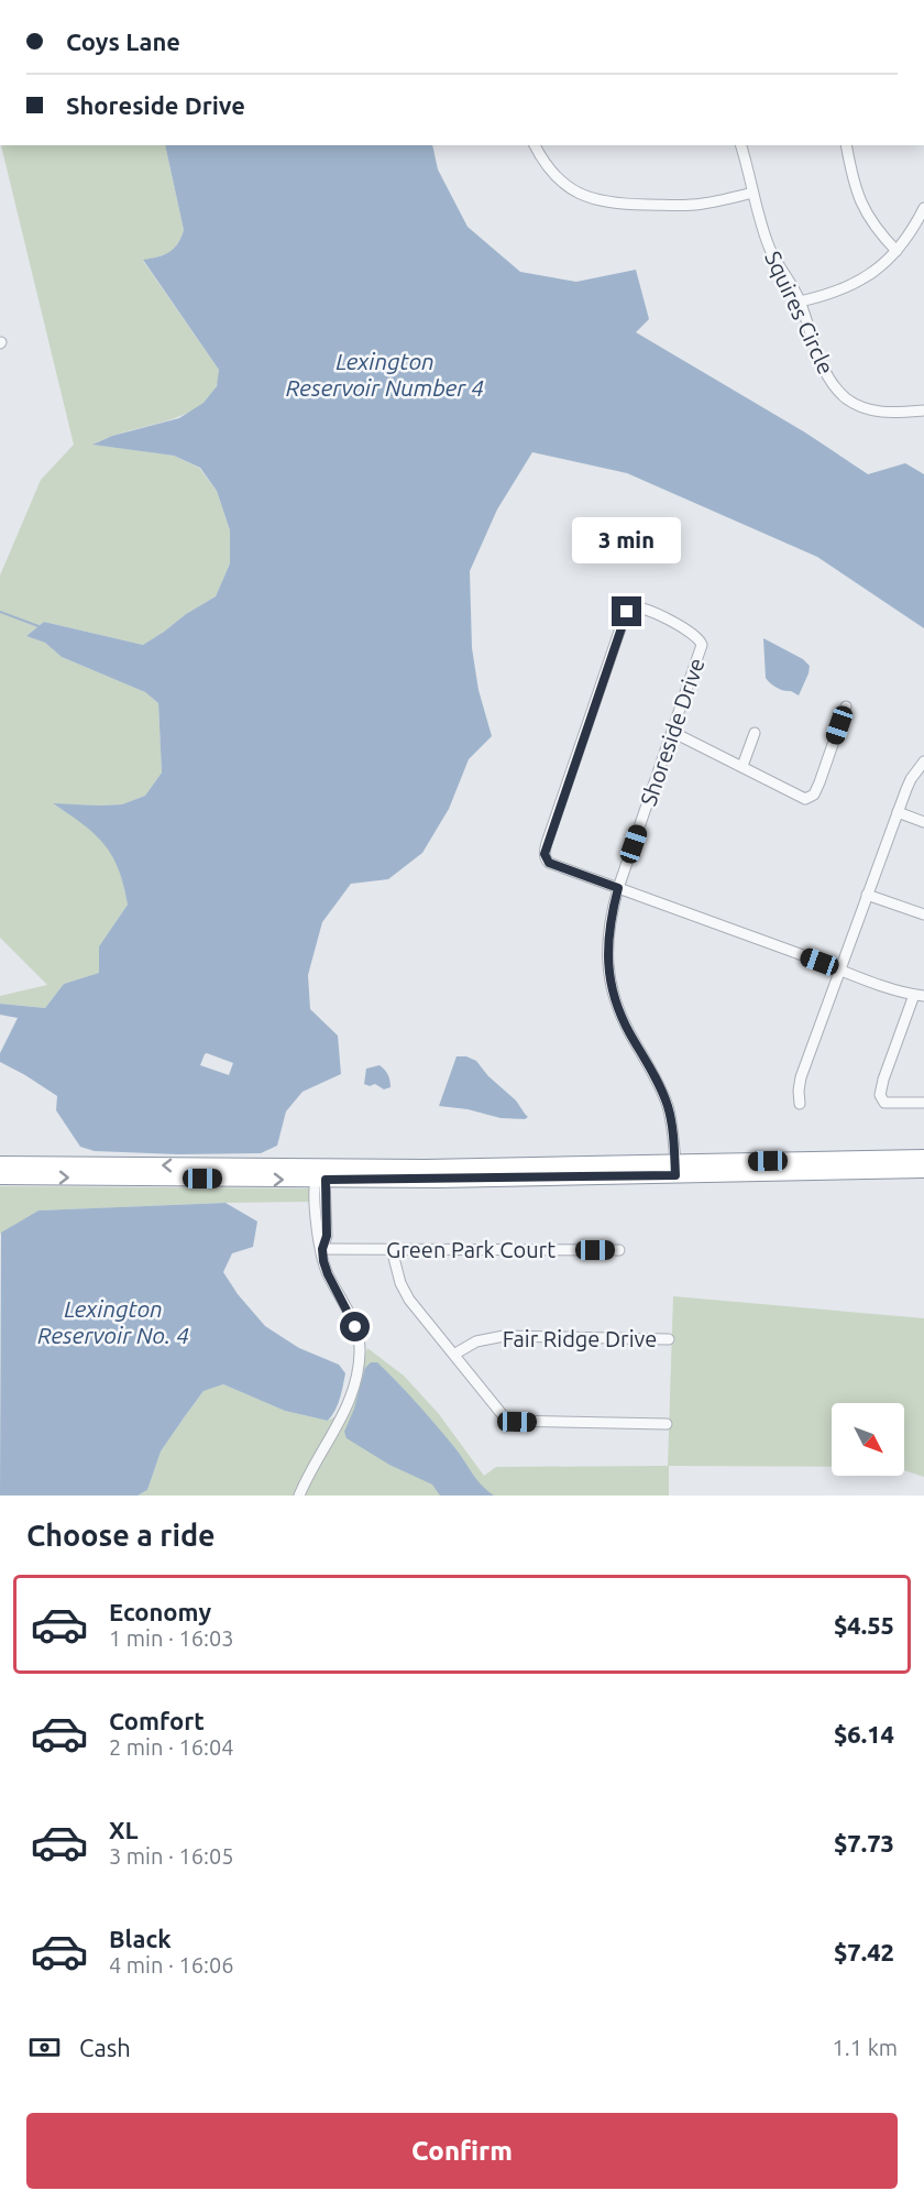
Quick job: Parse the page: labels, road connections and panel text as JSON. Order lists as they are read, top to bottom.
{
  "streets": {
    "street": [
      "Squires Circle",
      "Shoreside Drive",
      "Green Park Court",
      "Fair Ridge Drive"
    ]
  },
  "water": ["Lexington Reservoir Number 4", "Lexington Reservoir No. 4"],
  "north": "bottom right",
  "page": {
    "banner": ["Coys Lane", "Shoreside Drive"],
    "bubble": "3 min",
    "heading": "Choose a ride",
    "list": [
      {
        "name": "Economy",
        "note": "1 min · 16:03",
        "value": "$4.55"
      },
      {
        "name": "Comfort",
        "note": "2 min · 16:04",
        "value": "$6.14"
      },
      {
        "name": "XL",
        "note": "3 min · 16:05",
        "value": "$7.73"
      },
      {
        "name": "Black",
        "note": "4 min · 16:06",
        "value": "$7.42"
      }
    ],
    "pay": ["Cash", "1.1 km"],
    "buttons": "Confirm"
  }
}
